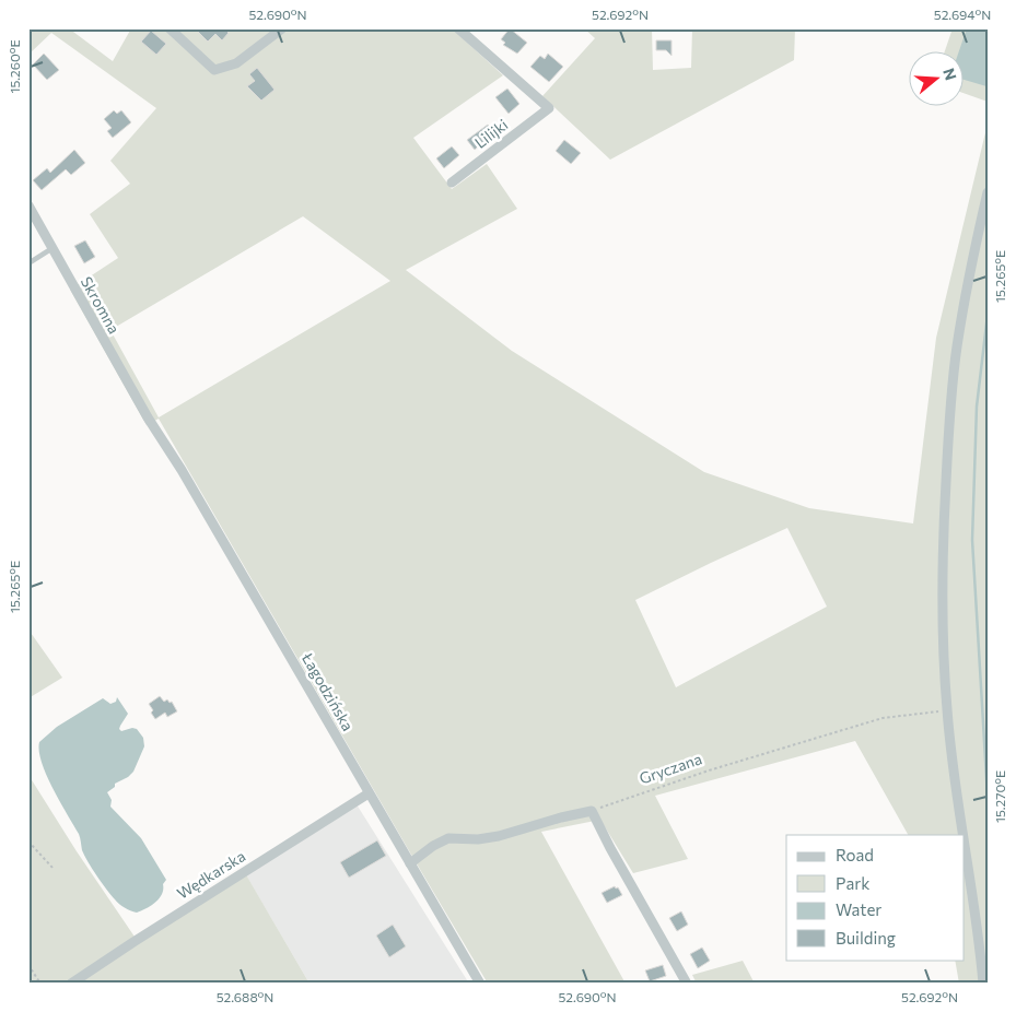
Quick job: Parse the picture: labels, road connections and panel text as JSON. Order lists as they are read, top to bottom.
{
  "streets": {
    "street": [
      "Lilijki",
      "Skromna",
      "Łagodzińska",
      "Wędkarska"
    ],
    "path": ["Gryczana"]
  },
  "crossings": [
    ["Skromna", "Łagodzińska"],
    ["Łagodzińska", "Wędkarska"]
  ],
  "legend": [
    "Road",
    "Park",
    "Water",
    "Building"
  ],
  "north": "right",
  "coordinates": [
    "52.690°N",
    "52.692°N",
    "52.694°N",
    "15.260°E",
    "15.265°E",
    "15.270°E",
    "52.688°N"
  ]
}
